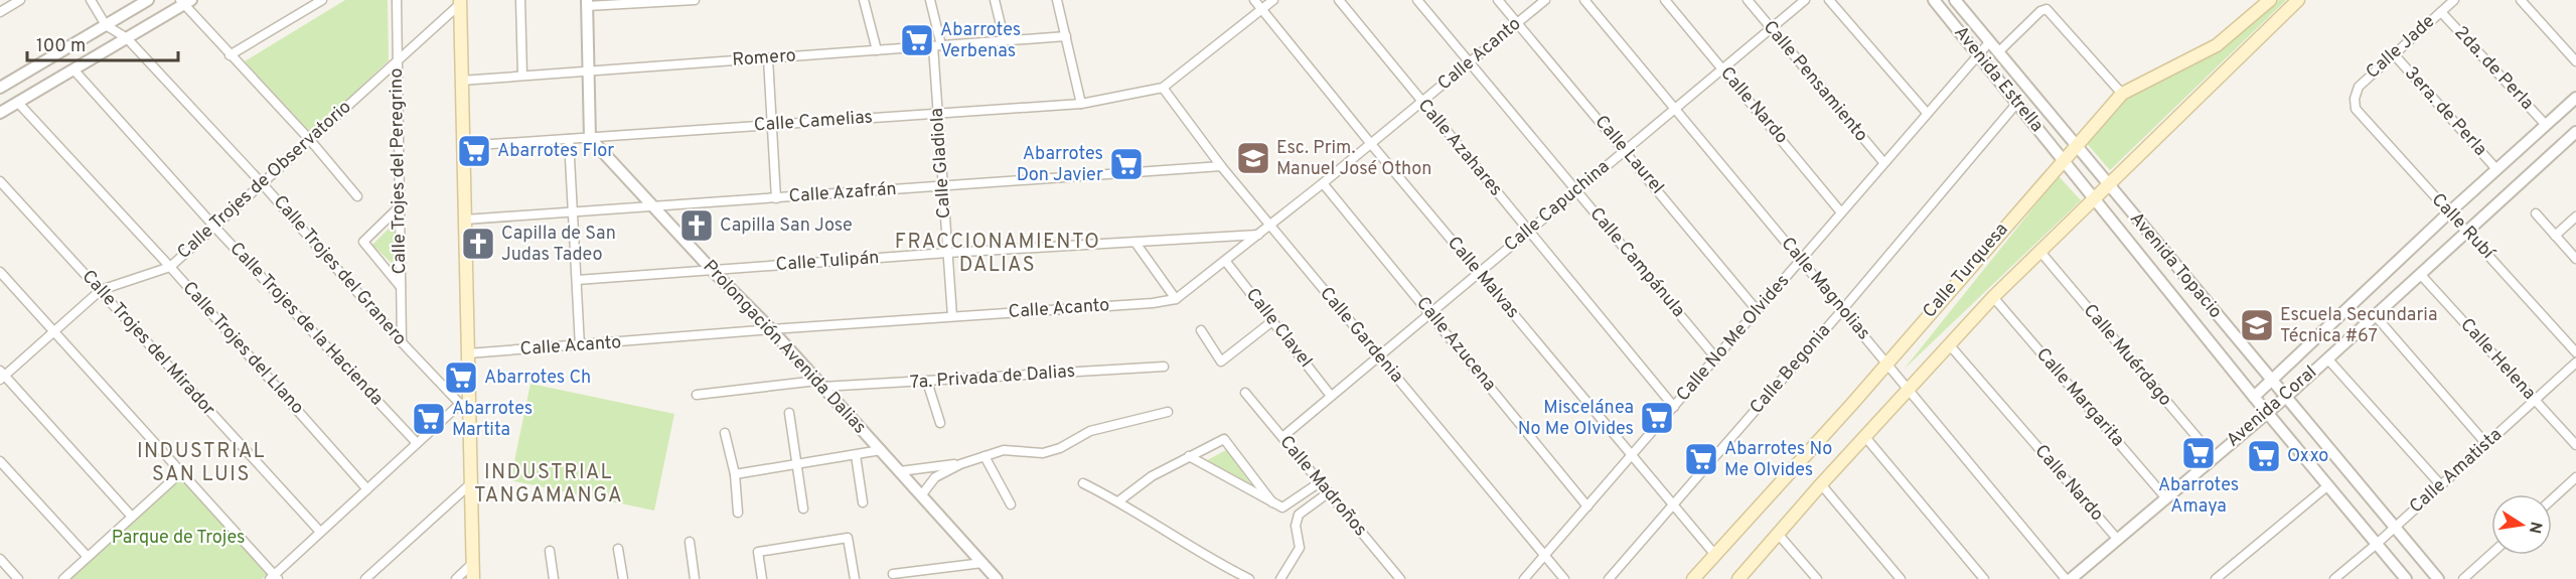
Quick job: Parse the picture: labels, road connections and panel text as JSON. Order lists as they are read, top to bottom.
{
  "streets": {
    "main road": ["Calle Turquesa"],
    "street": [
      "Calle Jade",
      "Calle Acanto",
      "Romero",
      "2da. de Perla",
      "Avenida Estrella",
      "Calle Pensamiento",
      "Calle Nardo",
      "3era. de Perla",
      "Calle Camelias",
      "Calle Azahares",
      "Calle Laurel",
      "Calle Gladiola",
      "Calle Trojes del Peregrino",
      "Calle Trojes de Observatorio",
      "Calle Azafrán",
      "Calle Capuchina",
      "Calle Rubí",
      "Calle Tulipán",
      "Calle Campánula",
      "Avenida Topacio",
      "Calle Trojes del Granero",
      "Calle Malvas",
      "Calle Magnolias",
      "Calle Trojes de la Hacienda",
      "Calle Clavel",
      "Calle Gardenia",
      "Calle No Me Olvides",
      "Calle Trojes del Mirador",
      "Calle Azucena",
      "Prolongación Avenida Dalias",
      "Calle Trojes del Llano",
      "Calle Muérdago",
      "Calle Helena",
      "Calle Begonia",
      "7a. Privada de Dalias",
      "Calle Margarita",
      "Avenida Coral",
      "Calle Amatista",
      "Calle Madroños"
    ]
  },
  "crossings": [
    ["Calle Jade", "2da. de Perla"],
    ["Calle Jade", "3era. de Perla"],
    ["Calle Jade", "Calle Rubí"],
    ["Calle Acanto", "Calle Azahares"],
    ["Calle Acanto", "Calle Laurel"],
    ["Calle Acanto", "Calle Gladiola"],
    ["Calle Acanto", "Calle Tulipán"],
    ["Calle Acanto", "Calle Campánula"],
    ["Calle Acanto", "Calle Malvas"],
    ["Calle Acanto", "Calle Clavel"],
    ["Calle Acanto", "Calle Gardenia"],
    ["Calle Acanto", "Calle Azucena"],
    ["Calle Acanto", "Prolongación Avenida Dalias"],
    ["Romero", "Calle Gladiola"],
    ["2da. de Perla", "Avenida Coral"],
    ["Avenida Estrella", "Avenida Topacio"],
    ["Avenida Estrella", "Calle Turquesa"],
    ["Avenida Estrella", "Calle No Me Olvides"],
    ["Avenida Estrella", "Calle Begonia"],
    ["Calle Pensamiento", "Calle Capuchina"],
    ["Calle Pensamiento", "Calle No Me Olvides"],
    ["Calle Nardo", "Calle Capuchina"],
    ["Calle Nardo", "Calle Turquesa"],
    ["Calle Nardo", "Calle No Me Olvides"],
    ["Calle Nardo", "Avenida Coral"],
    ["3era. de Perla", "Avenida Coral"],
    ["Calle Camelias", "Calle Gladiola"],
    ["Calle Camelias", "Calle Gardenia"],
    ["Calle Camelias", "Prolongación Avenida Dalias"],
    ["Calle Azahares", "Calle Capuchina"],
    ["Calle Azahares", "Calle No Me Olvides"],
    ["Calle Laurel", "Calle Capuchina"],
    ["Calle Laurel", "Calle No Me Olvides"],
    ["Calle Gladiola", "Calle Azafrán"],
    ["Calle Gladiola", "Calle Tulipán"],
    ["Calle Trojes del Peregrino", "Calle Trojes de Observatorio"],
    ["Calle Trojes del Peregrino", "Calle Trojes del Granero"],
    ["Calle Trojes de Observatorio", "Calle Trojes del Granero"],
    ["Calle Trojes de Observatorio", "Calle Trojes de la Hacienda"],
    ["Calle Trojes de Observatorio", "Calle Trojes del Mirador"],
    ["Calle Trojes de Observatorio", "Calle Trojes del Llano"],
    ["Calle Azafrán", "Calle Gardenia"],
    ["Calle Azafrán", "Prolongación Avenida Dalias"],
    ["Calle Capuchina", "Calle Campánula"],
    ["Calle Capuchina", "Calle Malvas"],
    ["Calle Capuchina", "Calle Magnolias"],
    ["Calle Capuchina", "Calle Clavel"],
    ["Calle Capuchina", "Calle Gardenia"],
    ["Calle Capuchina", "Calle Azucena"],
    ["Calle Capuchina", "Calle Madroños"],
    ["Calle Rubí", "Avenida Coral"],
    ["Calle Tulipán", "Prolongación Avenida Dalias"],
    ["Calle Campánula", "Calle No Me Olvides"],
    ["Avenida Topacio", "Calle Turquesa"],
    ["Avenida Topacio", "Avenida Coral"],
    ["Avenida Topacio", "Calle Amatista"],
    ["Calle Turquesa", "Calle Malvas"],
    ["Calle Turquesa", "Calle Magnolias"],
    ["Calle Turquesa", "Calle Muérdago"],
    ["Calle Turquesa", "Calle Margarita"],
    ["Calle Malvas", "Calle No Me Olvides"],
    ["Calle Malvas", "Calle Begonia"],
    ["Calle Magnolias", "Calle No Me Olvides"],
    ["Calle Magnolias", "Calle Begonia"],
    ["Calle Gardenia", "Calle No Me Olvides"],
    ["Calle No Me Olvides", "Calle Azucena"],
    ["Prolongación Avenida Dalias", "7a. Privada de Dalias"],
    ["Calle Muérdago", "Avenida Coral"],
    ["Calle Helena", "Avenida Coral"],
    ["Calle Helena", "Calle Amatista"],
    ["Calle Margarita", "Avenida Coral"]
  ],
  "districts": ["FRACCIONAMIENTO DALIAS", "INDUSTRIAL SAN LUIS", "INDUSTRIAL TANGAMANGA"],
  "parks": ["Parque de Trojes"],
  "places": {
    "supermarket": [
      "Abarrotes Verbenas",
      "Abarrotes Flor",
      "Abarrotes Don Javier",
      "Abarrotes Ch",
      "Miscelánea No Me Olvides",
      "Abarrotes Martita",
      "Abarrotes Amaya",
      "Oxxo",
      "Abarrotes No Me Olvides"
    ],
    "school or university": ["Esc. Prim. Manuel José Othon", "Escuela Secundaria Técnica #67"],
    "church": ["Capilla San Jose", "Capilla de San Judas Tadeo"]
  },
  "scale_bar": "100 m",
  "north": "right"
}
